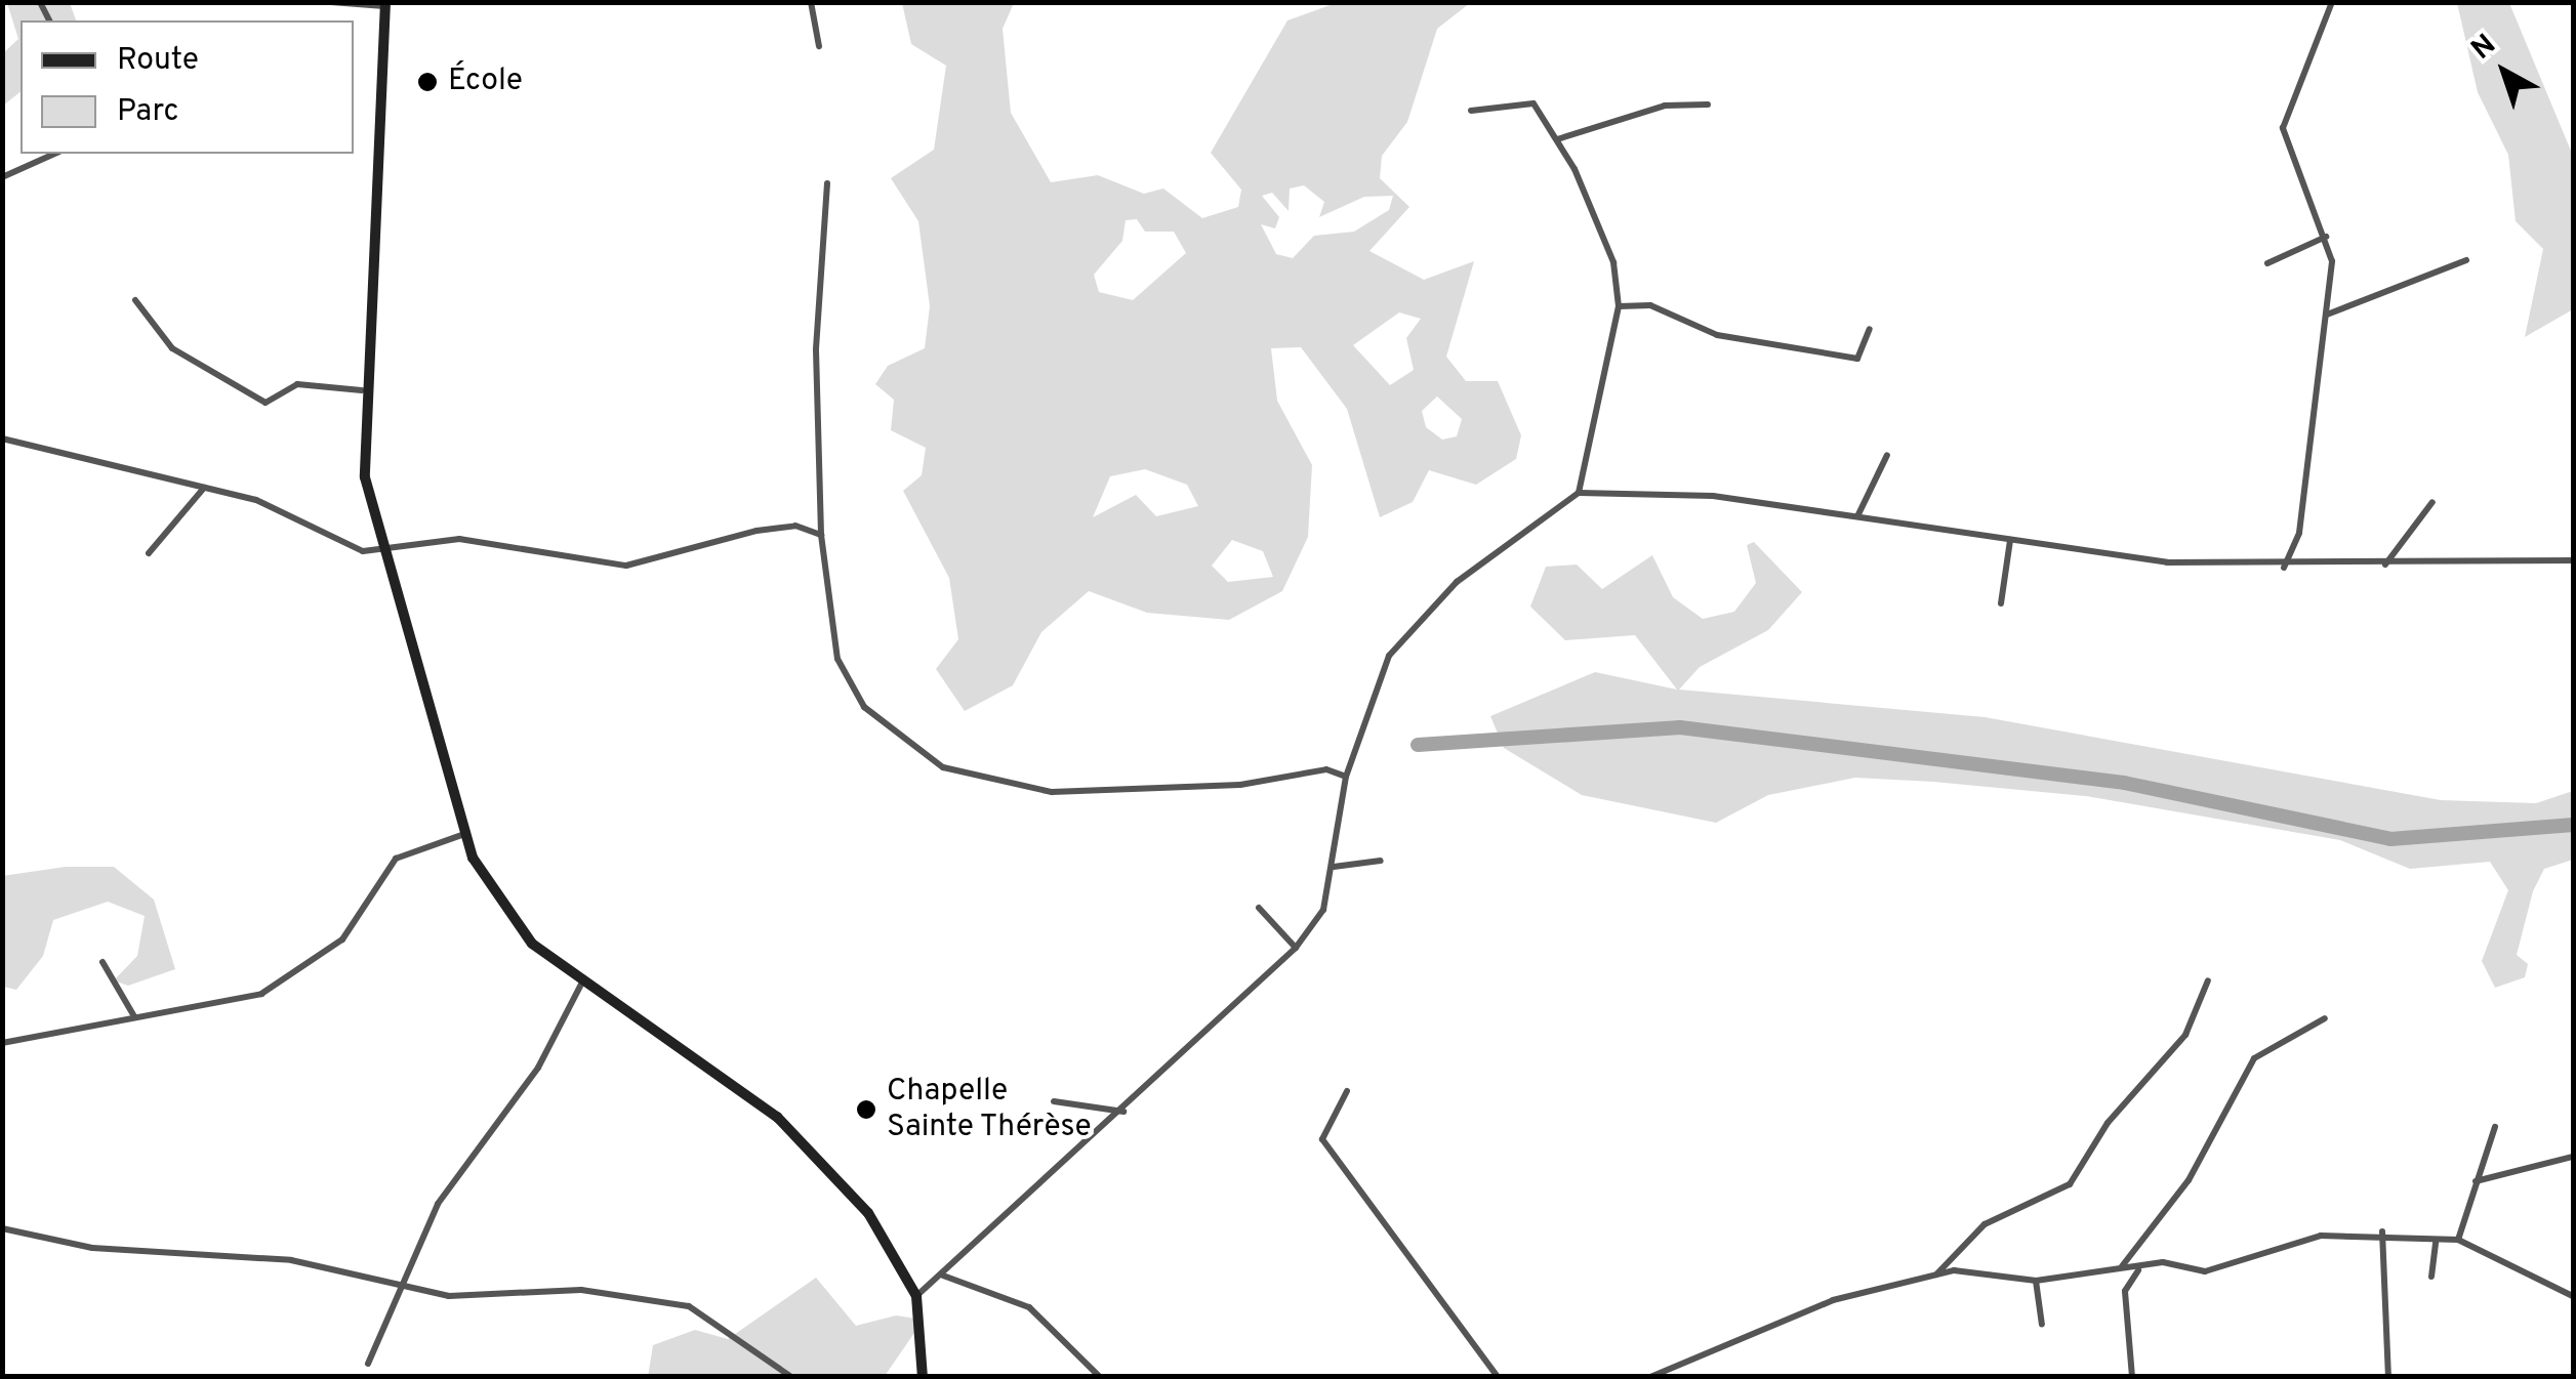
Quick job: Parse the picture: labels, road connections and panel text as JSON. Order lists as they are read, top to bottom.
{
  "places": ["École", "Chapelle Sainte Thérèse"],
  "legend": ["Route", "Parc"],
  "north": "top left"
}
